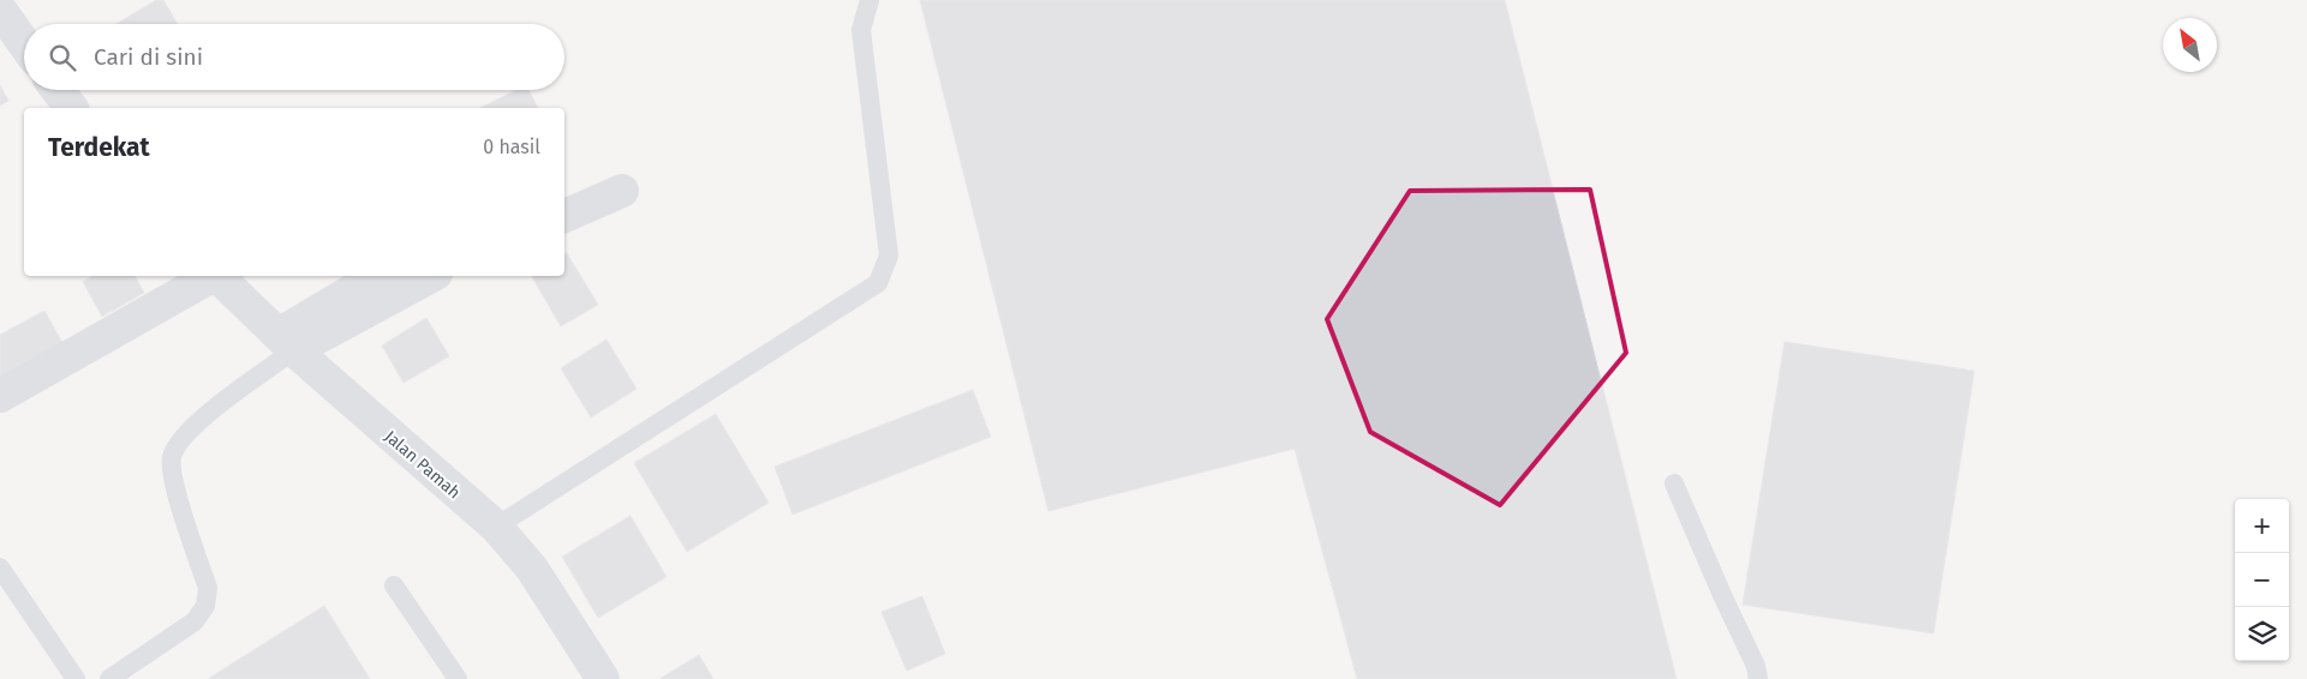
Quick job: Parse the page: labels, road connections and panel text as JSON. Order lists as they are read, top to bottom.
{
  "streets": {
    "street": ["Jalan Pamah"]
  },
  "north": "top left",
  "page": {
    "search": "Cari di sini",
    "heading": ["Terdekat", "0 hasil"],
    "map_buttons": ["+", "−"]
  }
}
